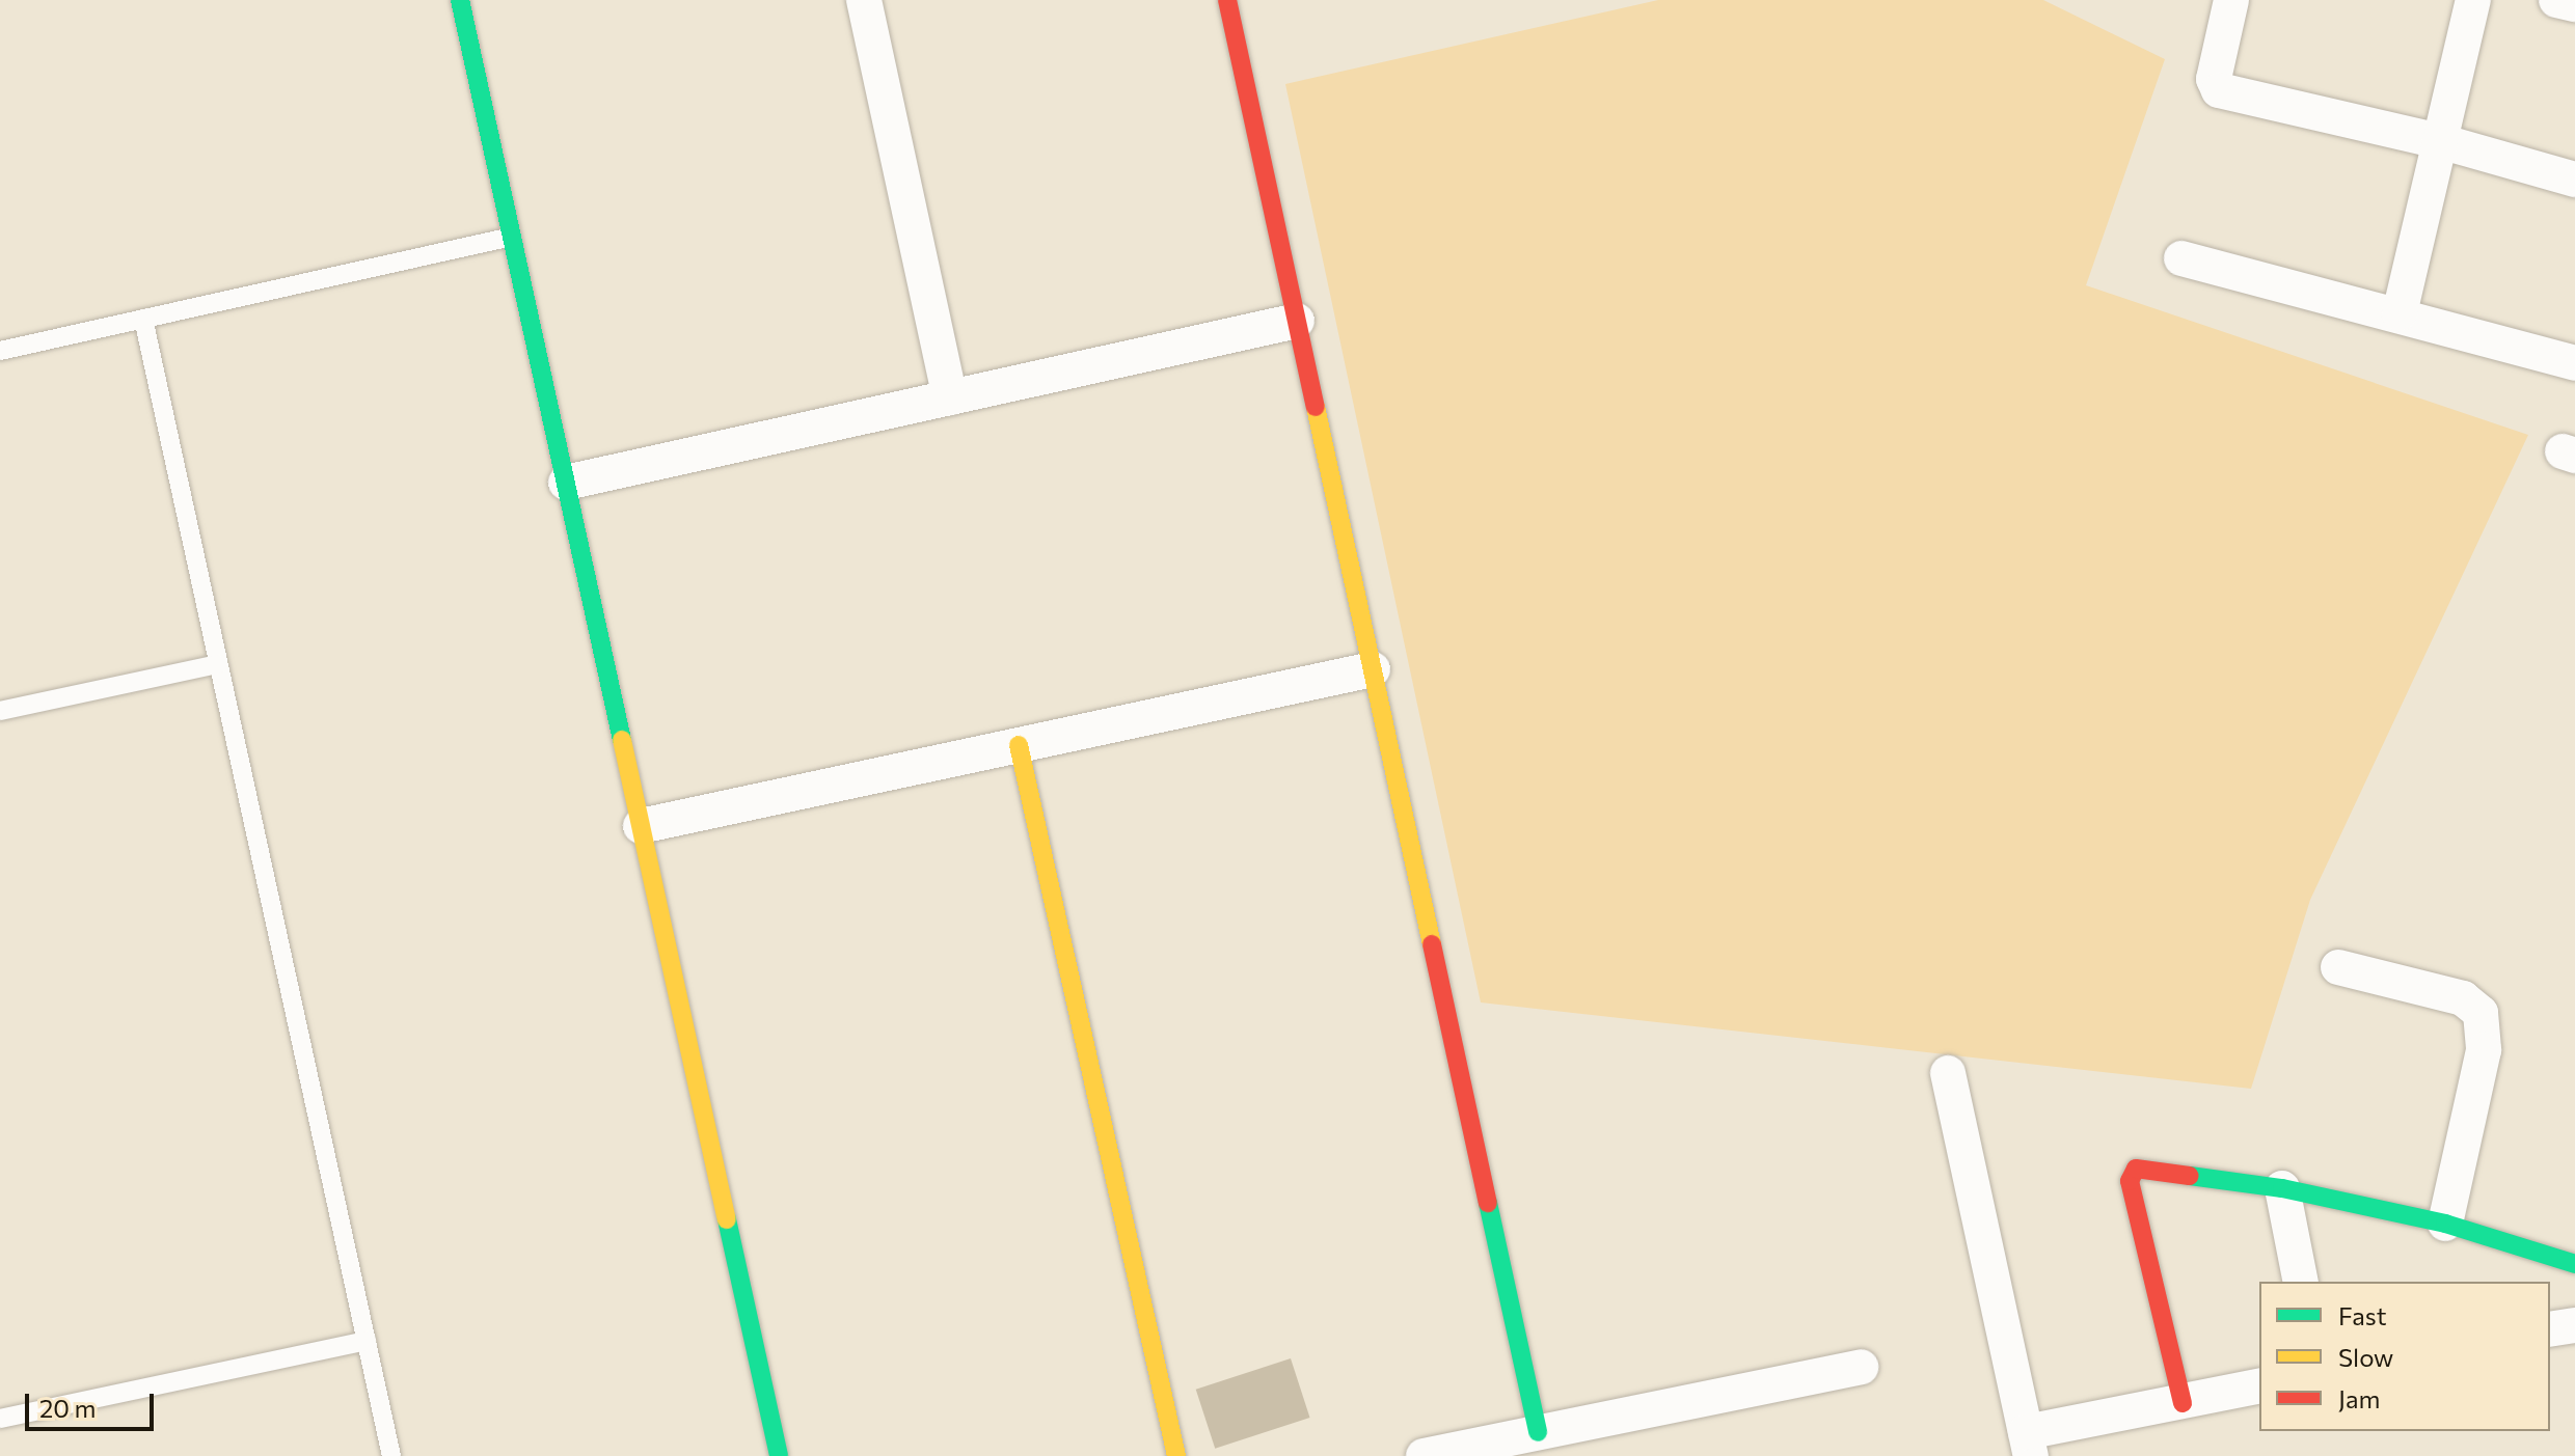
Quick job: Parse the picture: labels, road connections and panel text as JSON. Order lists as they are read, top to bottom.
{
  "legend": ["Fast", "Slow", "Jam"],
  "scale_bar": "20 m"
}
